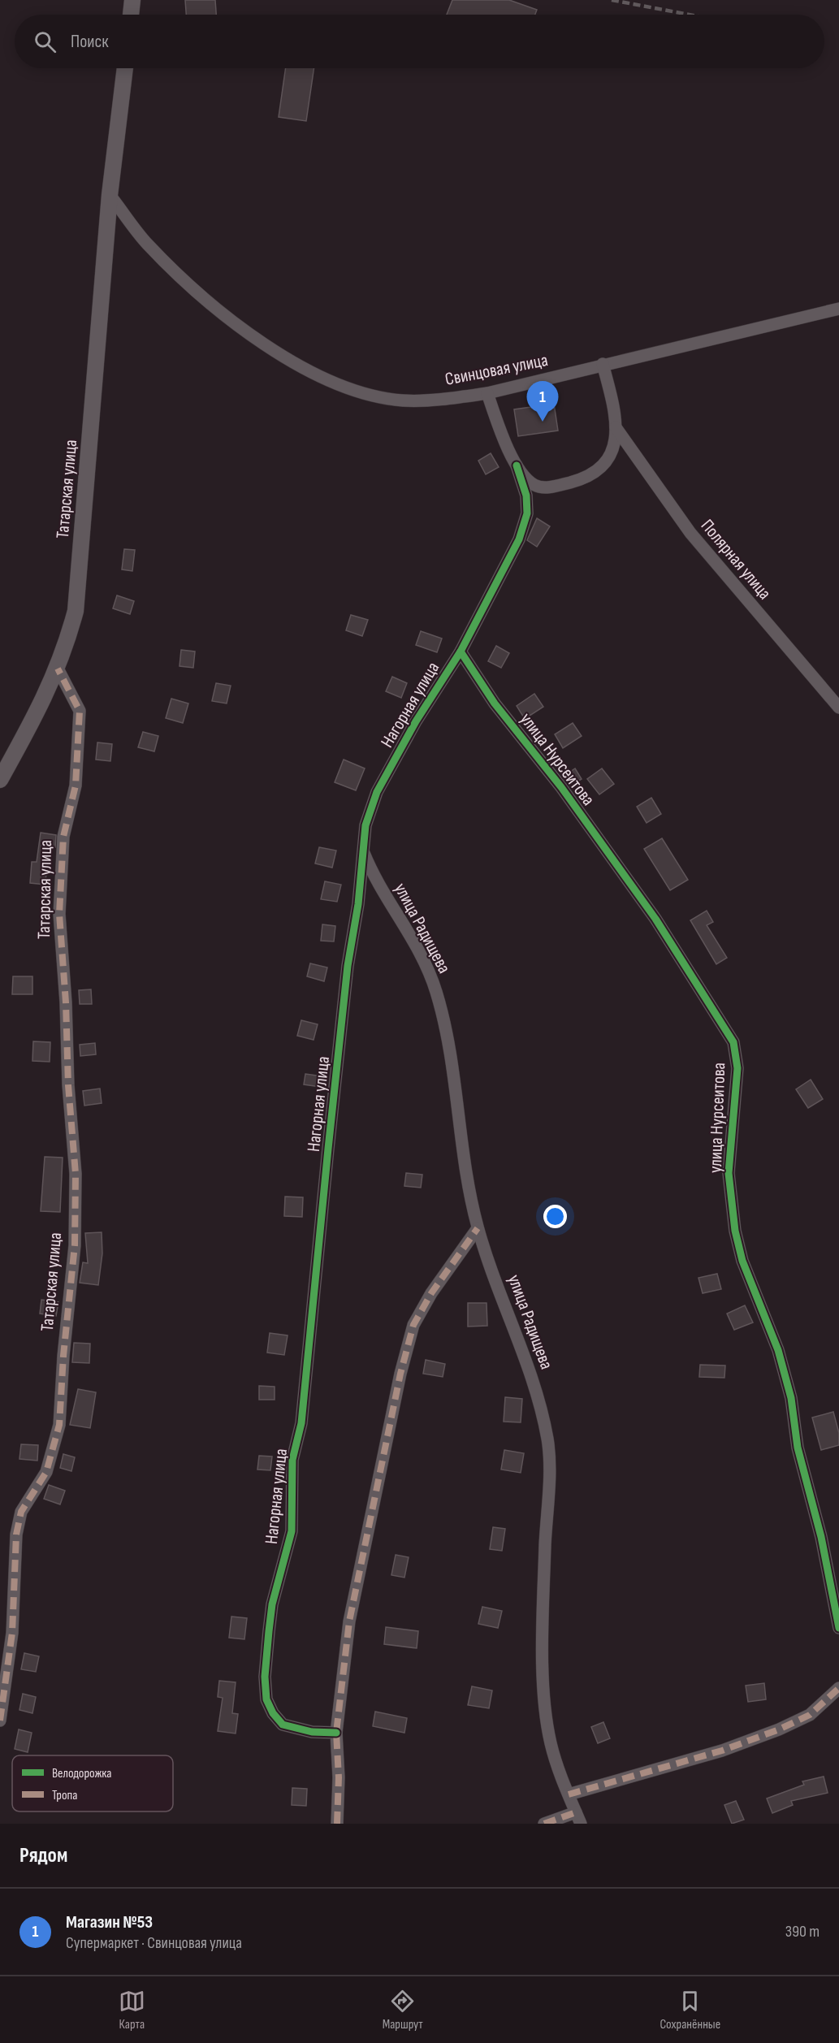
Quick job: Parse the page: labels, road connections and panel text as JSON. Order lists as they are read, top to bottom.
{
  "streets": {
    "street": [
      "Свинцовая улица",
      "Татарская улица",
      "Полярная улица",
      "Нагорная улица",
      "улица Нурсеитова",
      "улица Радищева"
    ]
  },
  "crossings": [
    ["Свинцовая улица", "Татарская улица"],
    ["Нагорная улица", "улица Нурсеитова"],
    ["Нагорная улица", "улица Радищева"]
  ],
  "legend": ["Велодорожка", "Тропа"],
  "page": {
    "search": "Поиск",
    "pins": "1",
    "heading": "Рядом",
    "list": [
      {
        "mark": "1",
        "name": "Магазин №53",
        "note": "Супермаркет · Свинцовая улица",
        "value": "390 m"
      }
    ],
    "nav": ["Карта", "Маршрут", "Сохранённые"]
  }
}
